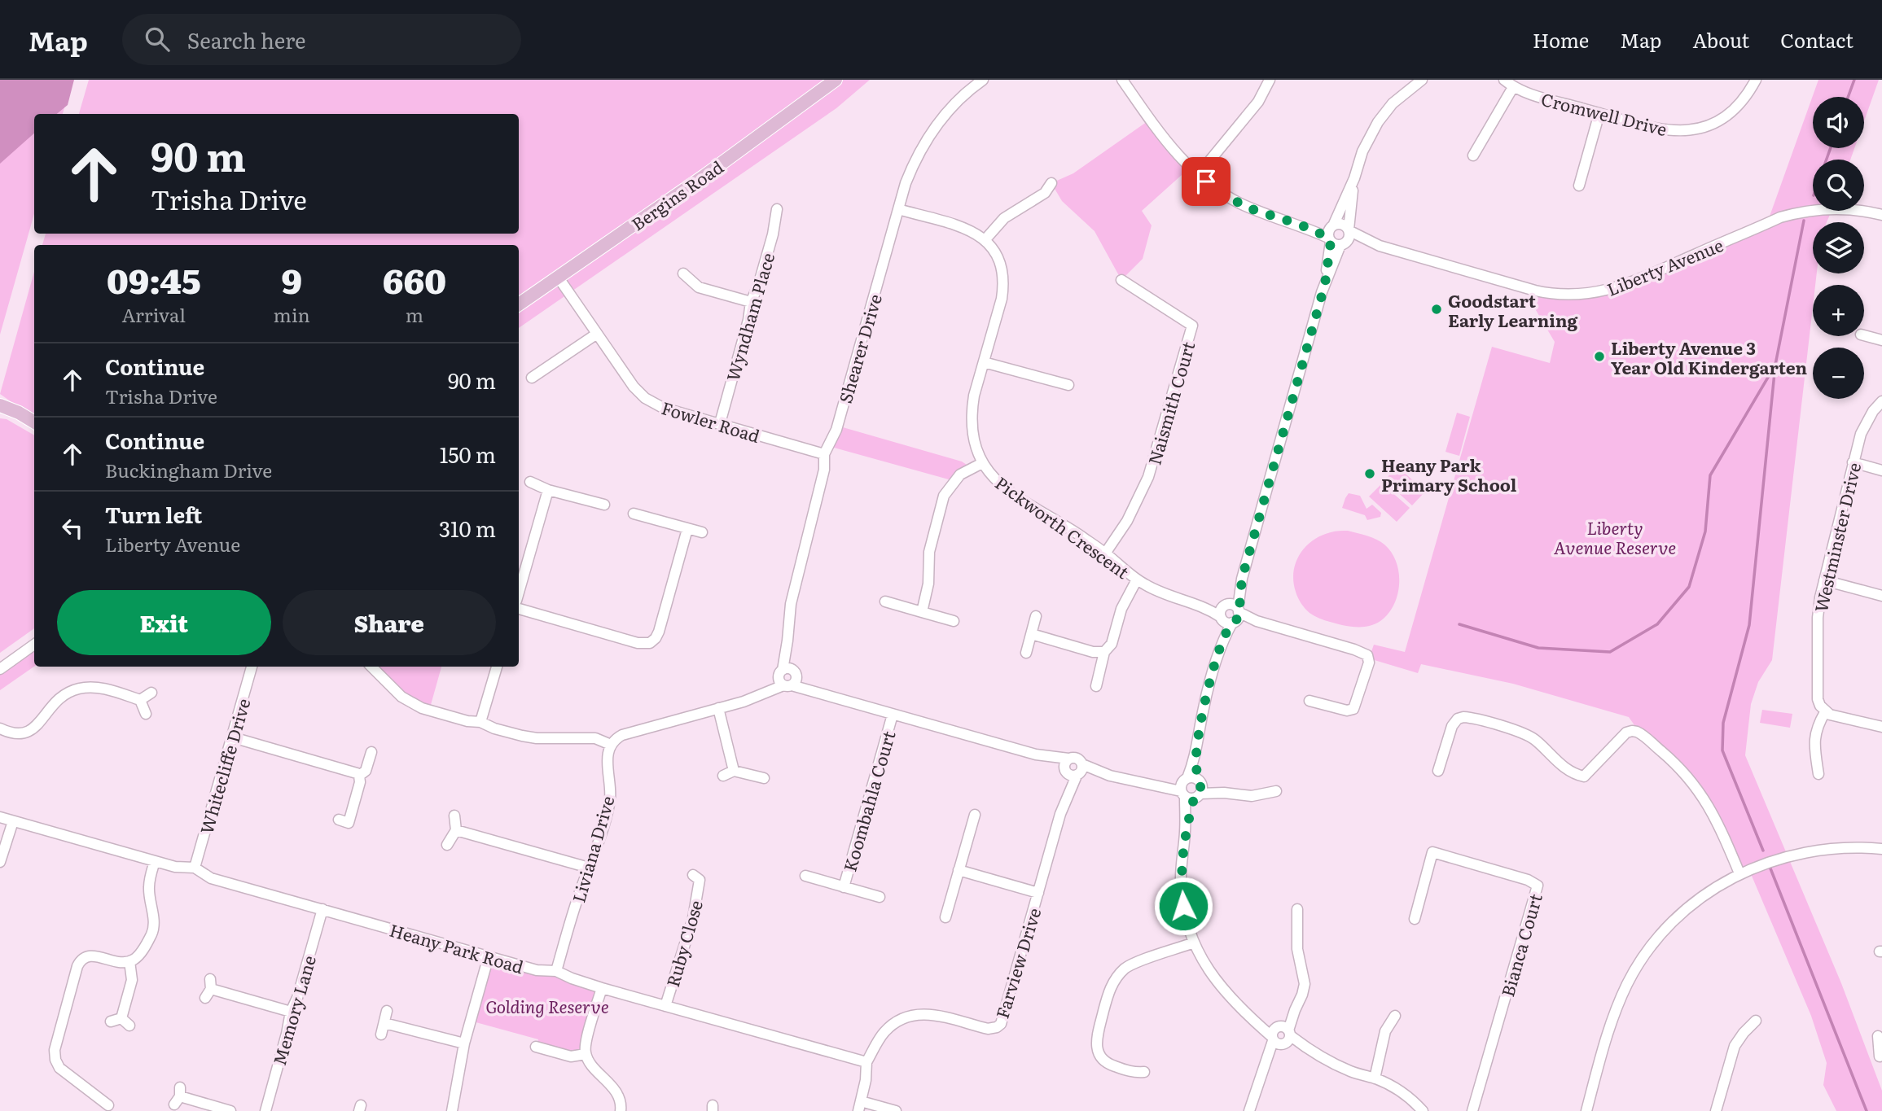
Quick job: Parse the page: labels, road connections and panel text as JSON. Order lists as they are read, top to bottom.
{
  "streets": {
    "main road": ["Bergins Road"],
    "street": [
      "Cromwell Drive",
      "Liberty Avenue",
      "Wyndham Place",
      "Shearer Drive",
      "Naismith Court",
      "Fowler Road",
      "Pickworth Crescent",
      "Westminster Drive",
      "Whitecliffe Drive",
      "Koombahla Court",
      "Liviana Drive",
      "Ruby Close",
      "Bianca Court",
      "Heany Park Road",
      "Farview Drive",
      "Memory Lane"
    ]
  },
  "crossings": [
    ["Bergins Road", "Fowler Road"],
    ["Wyndham Place", "Fowler Road"],
    ["Shearer Drive", "Fowler Road"],
    ["Naismith Court", "Pickworth Crescent"],
    ["Whitecliffe Drive", "Heany Park Road"],
    ["Liviana Drive", "Heany Park Road"],
    ["Ruby Close", "Heany Park Road"],
    ["Heany Park Road", "Farview Drive"],
    ["Heany Park Road", "Memory Lane"]
  ],
  "parks": ["Liberty Avenue Reserve", "Golding Reserve"],
  "places": ["Goodstart Early Learning", "Liberty Avenue 3 Year Old Kindergarten", "Heany Park Primary School"],
  "page": {
    "header": "Map",
    "search": "Search here",
    "nav": [
      "Home",
      "Map",
      "About",
      "Contact"
    ],
    "map_buttons": ["+", "−"],
    "turn": ["90 m", "Trisha Drive"],
    "eta": [
      "09:45",
      "Arrival",
      "9",
      "min",
      "660",
      "m"
    ],
    "list": [
      {
        "name": "Continue",
        "note": "Trisha Drive",
        "value": "90 m"
      },
      {
        "name": "Continue",
        "note": "Buckingham Drive",
        "value": "150 m"
      },
      {
        "name": "Turn left",
        "note": "Liberty Avenue",
        "value": "310 m"
      }
    ],
    "buttons": ["Exit", "Share"]
  }
}
